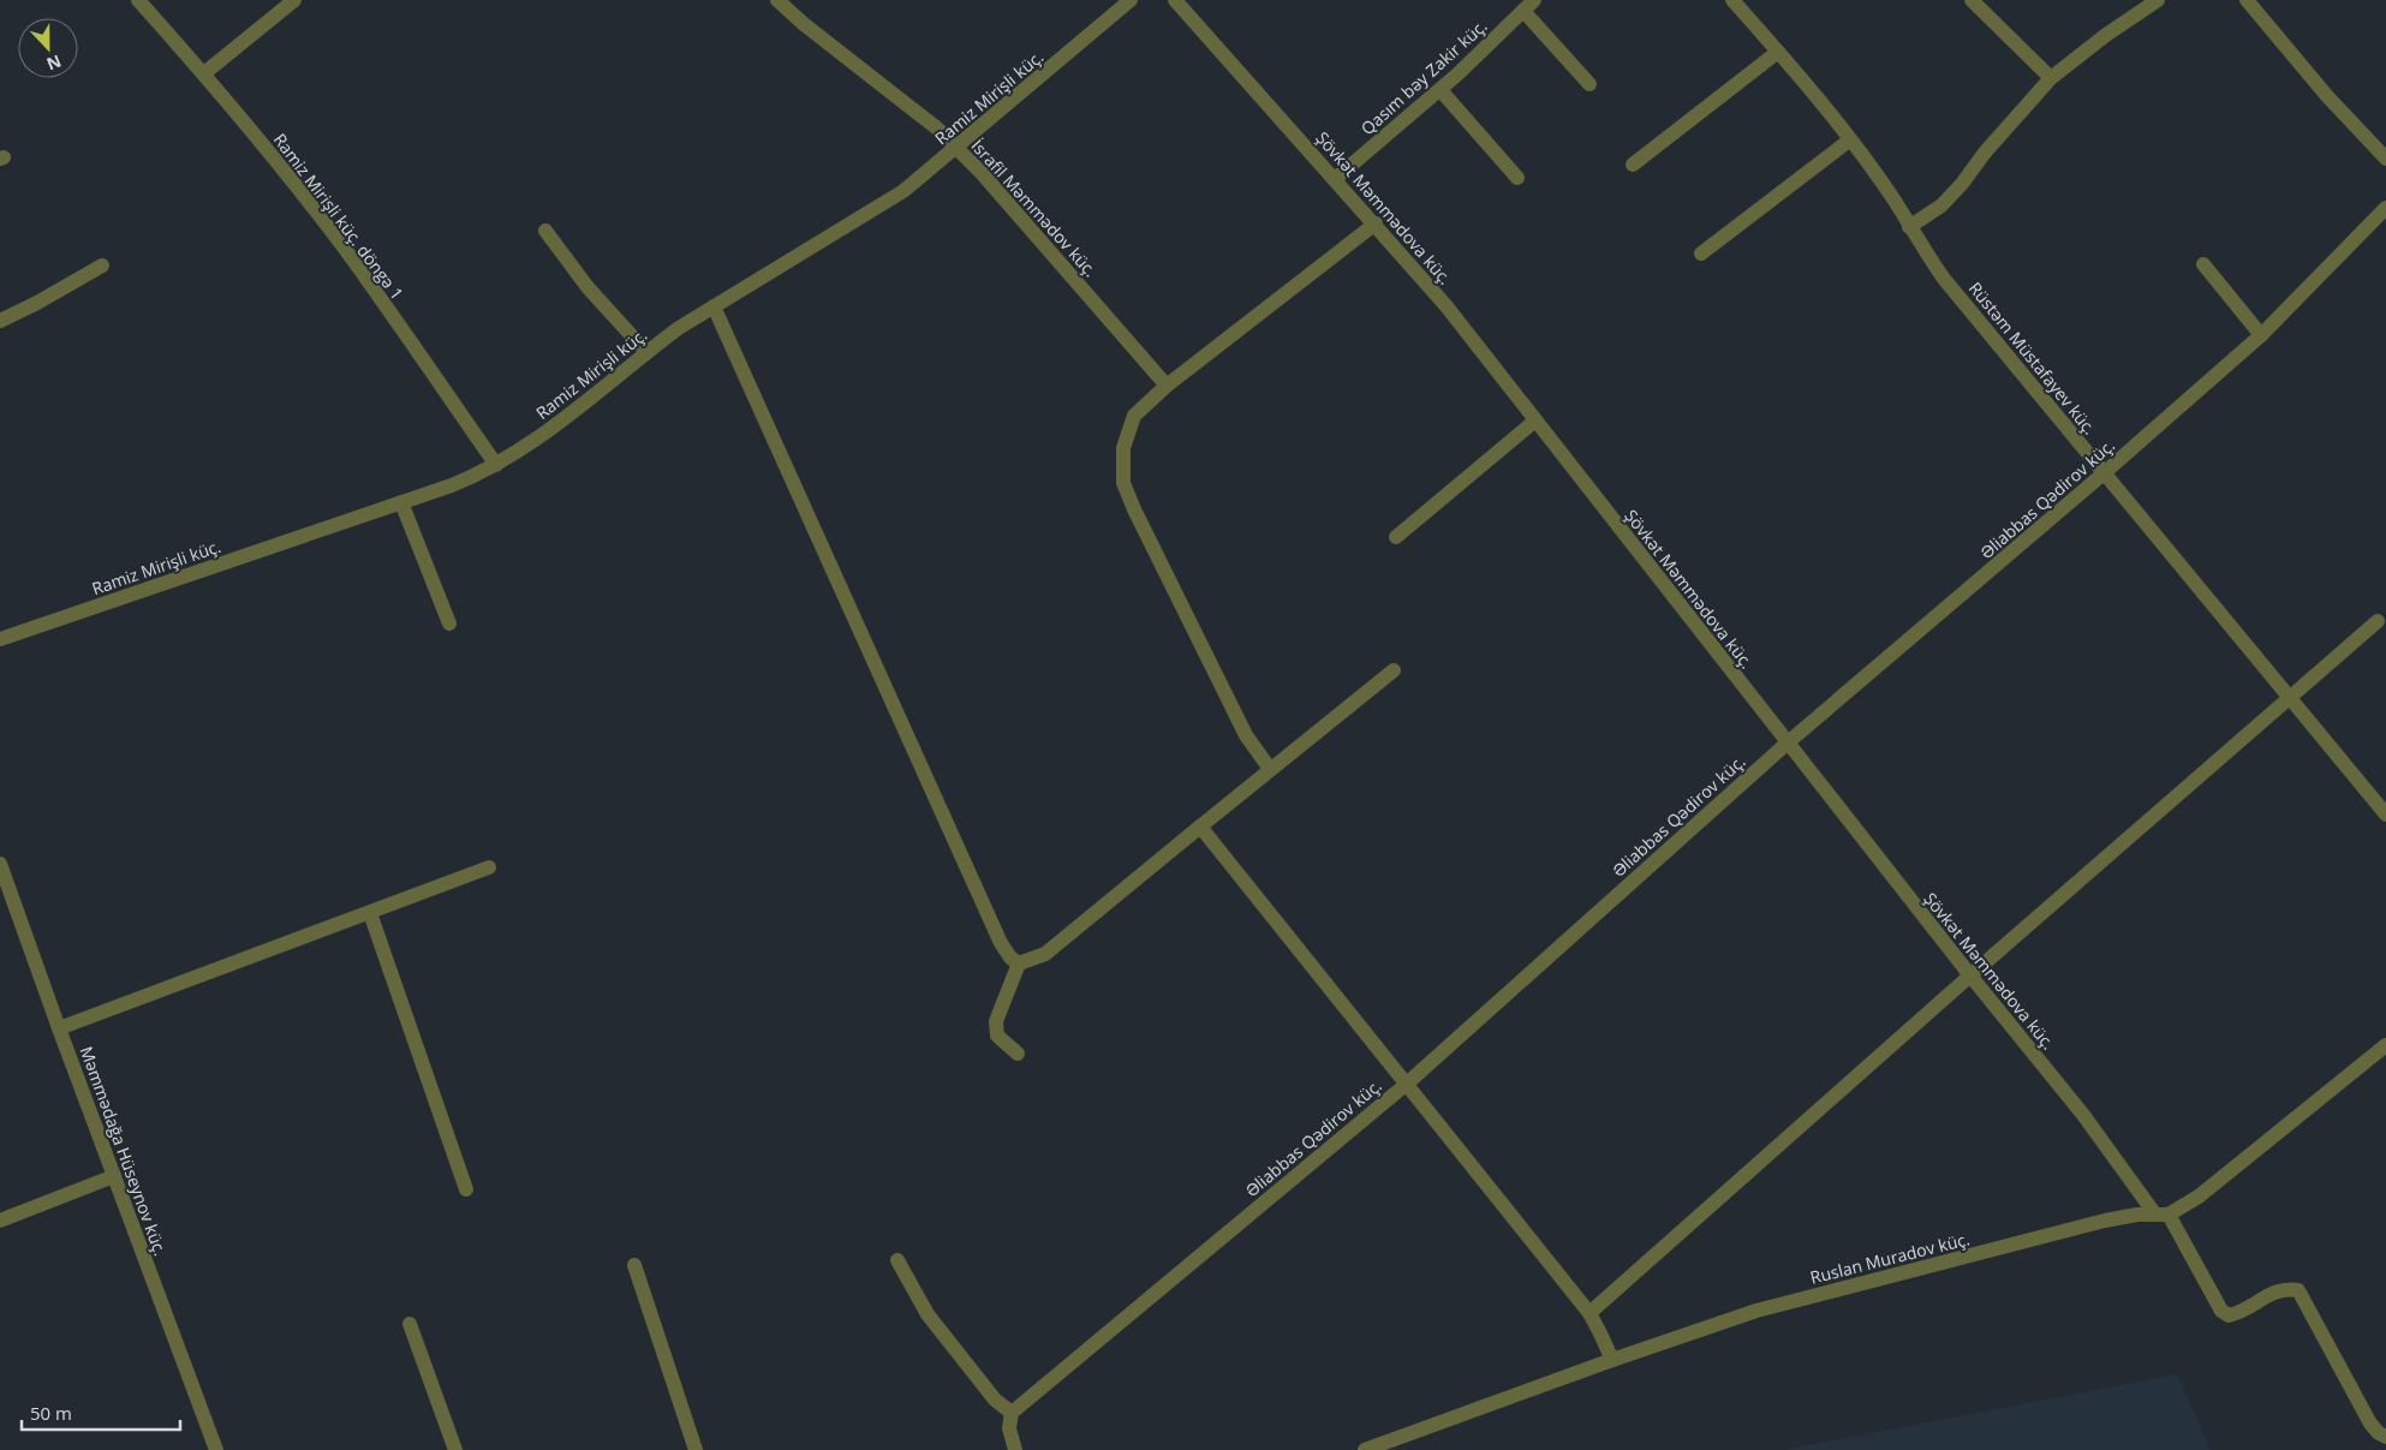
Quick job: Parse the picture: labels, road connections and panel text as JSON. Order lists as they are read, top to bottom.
{
  "streets": {
    "street": [
      "Qasım bəy Zakir küç.",
      "Ramiz Mirişli küç.",
      "İsrafil Məmmədov küç.",
      "Şövkət Məmmədova küç.",
      "Ramiz Mirişli küç. döngə 1",
      "Rüstəm Müstafayev küç.",
      "Əliabbas Qədirov küç.",
      "Məmmədağa Hüseynov küç.",
      "Ruslan Muradov küç."
    ]
  },
  "crossings": [
    ["Qasım bəy Zakir küç.", "Şövkət Məmmədova küç."],
    ["Ramiz Mirişli küç.", "İsrafil Məmmədov küç."],
    ["Ramiz Mirişli küç.", "Ramiz Mirişli küç. döngə 1"],
    ["Şövkət Məmmədova küç.", "Əliabbas Qədirov küç."],
    ["Şövkət Məmmədova küç.", "Ruslan Muradov küç."],
    ["Rüstəm Müstafayev küç.", "Əliabbas Qədirov küç."]
  ],
  "scale_bar": "50 m",
  "north": "bottom"
}
